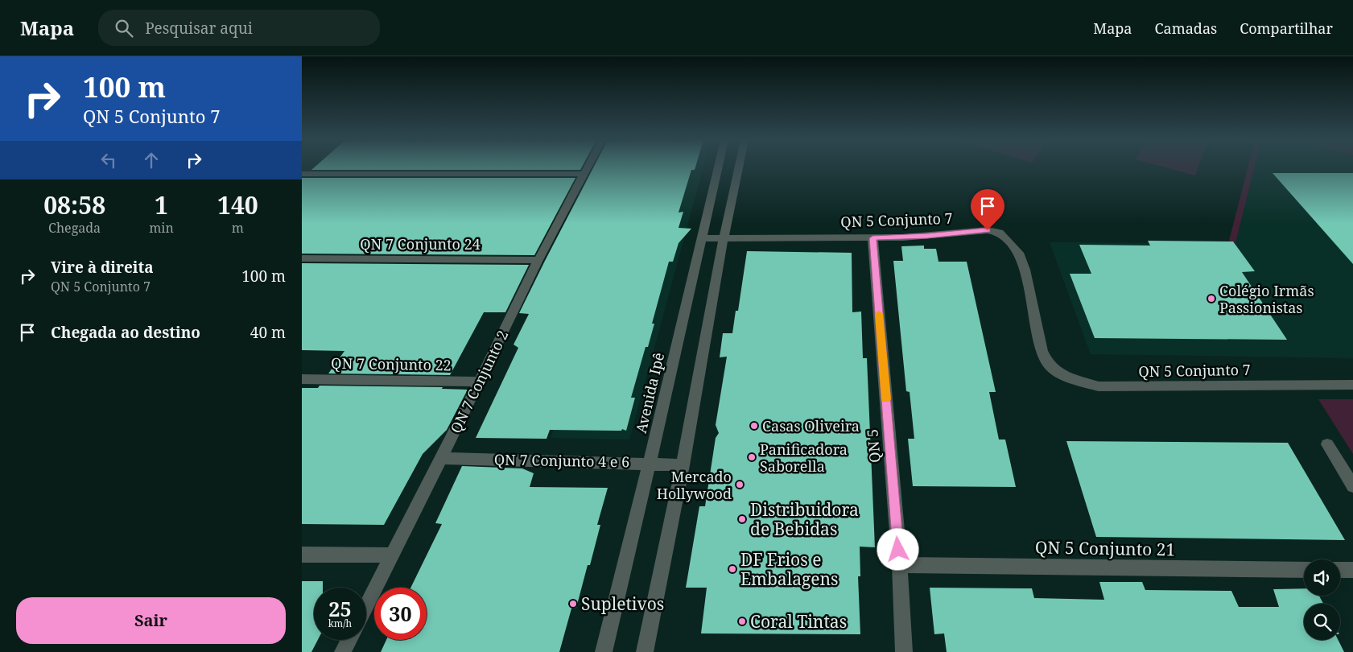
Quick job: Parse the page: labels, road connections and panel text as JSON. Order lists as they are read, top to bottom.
{
  "streets": {
    "street": [
      "QN 5 Conjunto 7",
      "QN 7 Conjunto 24",
      "QN 7 Conjunto 22",
      "QN 7 Conjunto 2",
      "Avenida Ipê",
      "QN 5",
      "QN 7 Conjunto 4 e 6",
      "QN 5 Conjunto 21"
    ]
  },
  "crossings": [
    ["QN 5 Conjunto 7", "Avenida Ipê"],
    ["QN 5 Conjunto 7", "QN 5"],
    ["QN 7 Conjunto 24", "QN 7 Conjunto 2"],
    ["QN 7 Conjunto 22", "QN 7 Conjunto 2"],
    ["QN 7 Conjunto 2", "QN 7 Conjunto 4 e 6"],
    ["Avenida Ipê", "QN 7 Conjunto 4 e 6"],
    ["QN 5", "QN 5 Conjunto 21"]
  ],
  "places": [
    "Colégio Irmãs Passionistas",
    "Casas Oliveira",
    "Panificadora Saborella",
    "Mercado Hollywood",
    "Distribuidora de Bebidas",
    "DF Frios e Embalagens",
    "Supletivos",
    "Coral Tintas"
  ],
  "page": {
    "header": "Mapa",
    "search": "Pesquisar aqui",
    "nav": ["Mapa", "Camadas", "Compartilhar"],
    "turn": ["100 m", "QN 5 Conjunto 7"],
    "eta": [
      "08:58",
      "Chegada",
      "1",
      "min",
      "140",
      "m"
    ],
    "list": [
      {
        "name": "Vire à direita",
        "note": "QN 5 Conjunto 7",
        "value": "100 m"
      },
      {
        "name": "Chegada ao destino",
        "value": "40 m"
      }
    ],
    "speed": "25 km/h",
    "limit": "30",
    "buttons": "Sair"
  }
}
